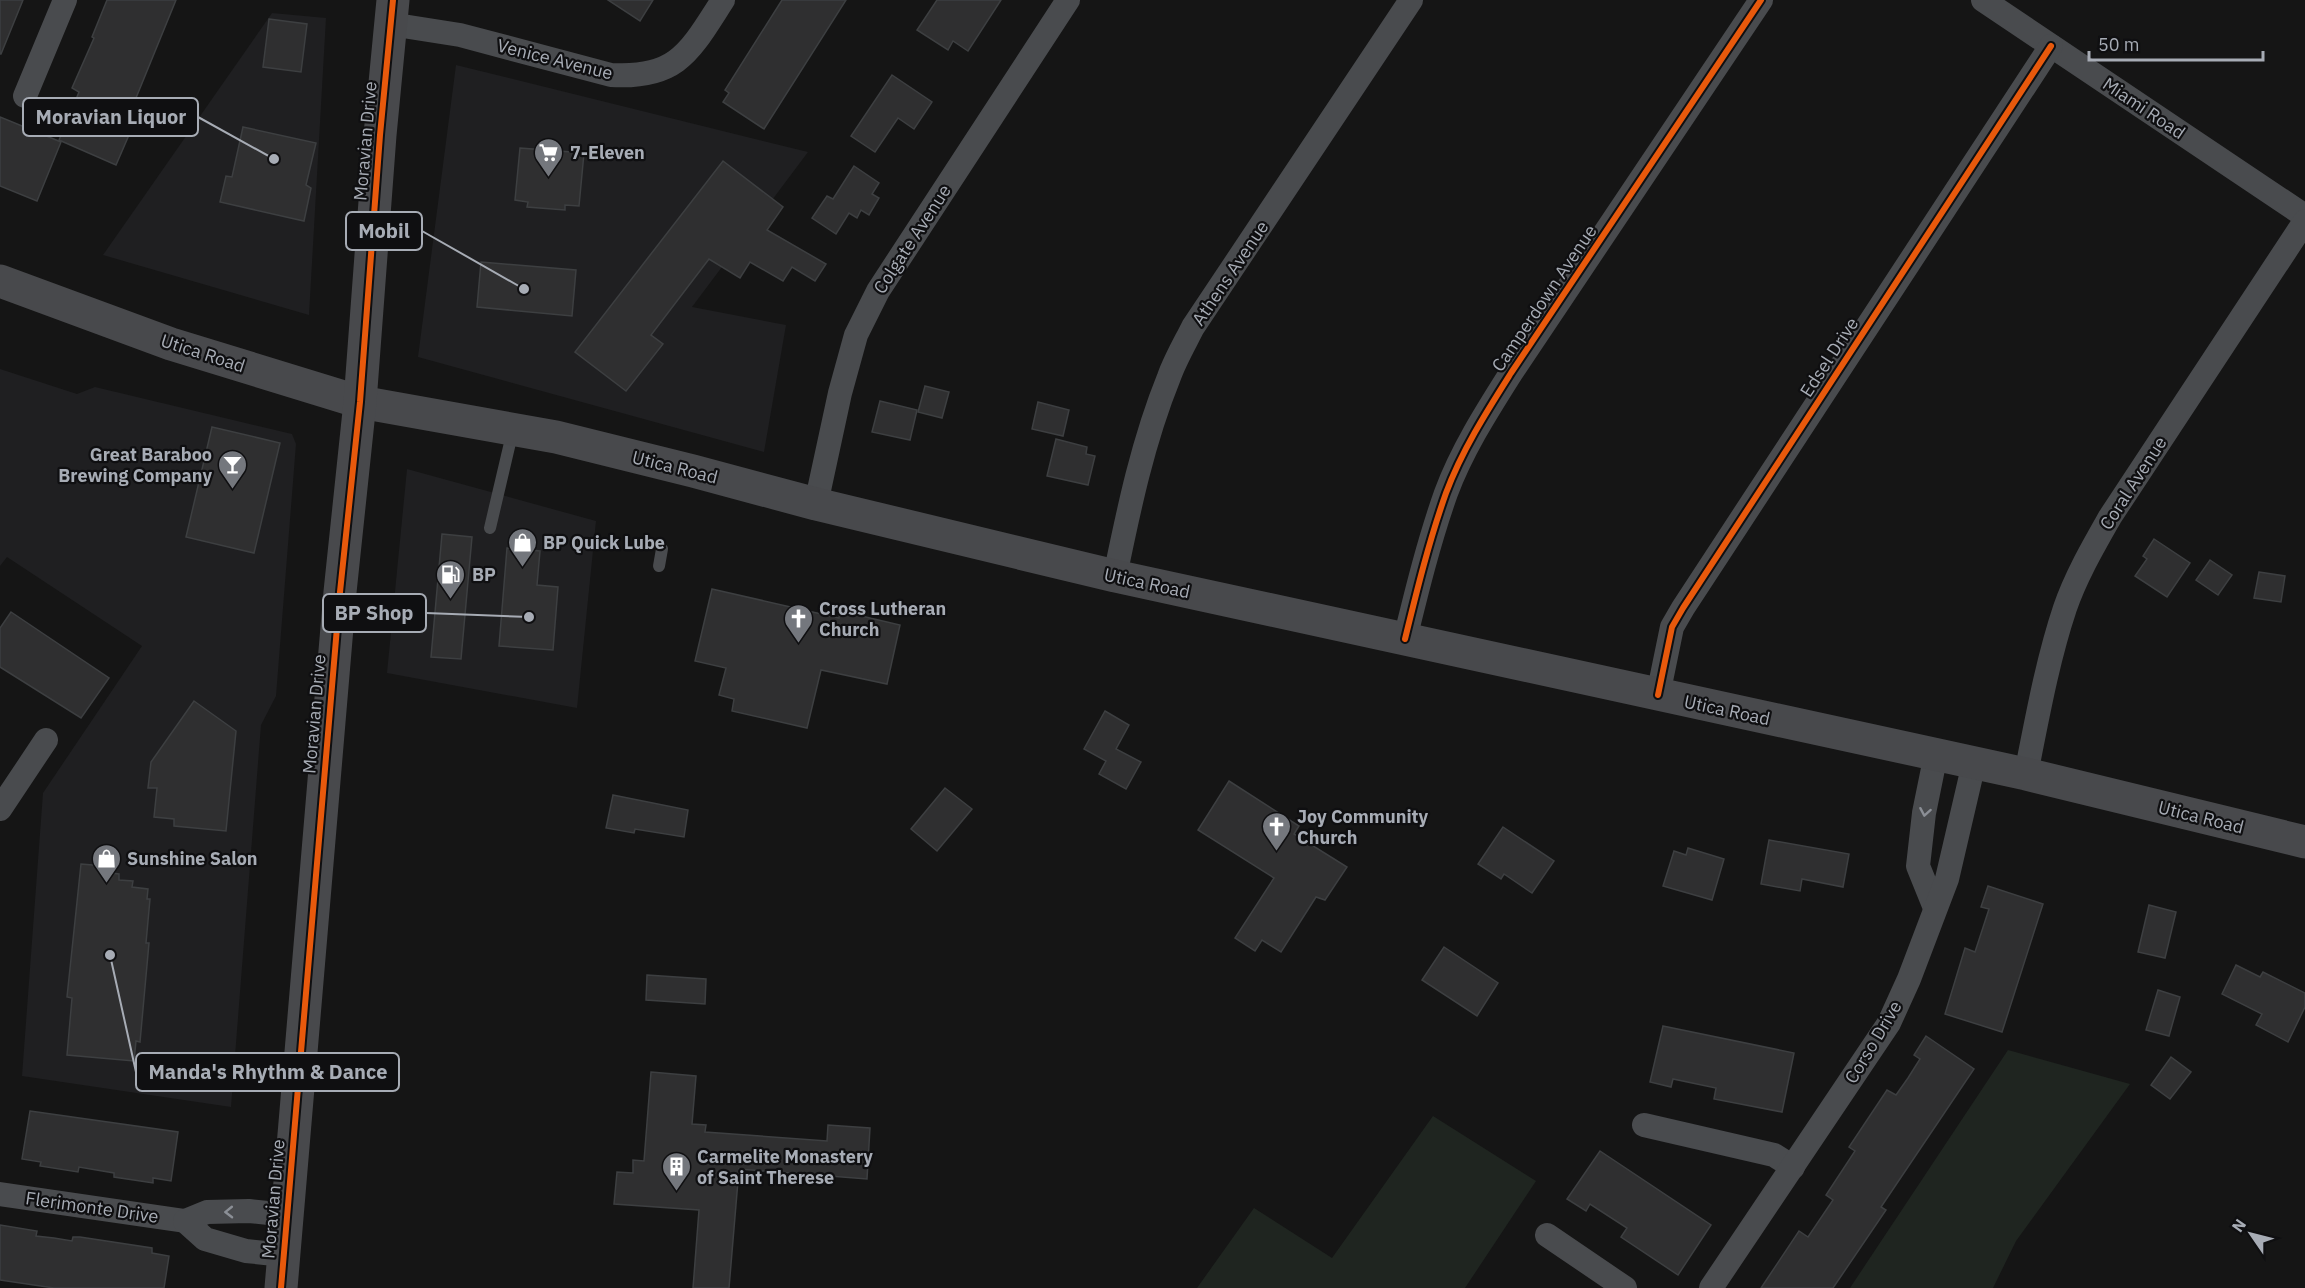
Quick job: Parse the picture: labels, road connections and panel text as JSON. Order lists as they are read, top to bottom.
{
  "streets": {
    "main road": ["Moravian Drive", "Utica Road"],
    "street": [
      "Venice Avenue",
      "Miami Road",
      "Colgate Avenue",
      "Athens Avenue",
      "Camperdown Avenue",
      "Edsel Drive",
      "Coral Avenue",
      "Corso Drive",
      "Flerimonte Drive"
    ]
  },
  "crossings": [
    ["Venice Avenue", "Moravian Drive"],
    ["Miami Road", "Edsel Drive"],
    ["Moravian Drive", "Utica Road"],
    ["Moravian Drive", "Flerimonte Drive"],
    ["Colgate Avenue", "Utica Road"],
    ["Athens Avenue", "Utica Road"],
    ["Camperdown Avenue", "Utica Road"],
    ["Utica Road", "Edsel Drive"],
    ["Utica Road", "Coral Avenue"],
    ["Utica Road", "Corso Drive"]
  ],
  "places": {
    "other": [
      "Moravian Liquor",
      "Mobil",
      "BP Shop",
      "Manda's Rhythm & Dance"
    ],
    "supermarket": ["7-Eleven"],
    "bar": ["Great Baraboo Brewing Company"],
    "shop": ["BP Quick Lube", "Sunshine Salon"],
    "fuel station": ["BP"],
    "church": ["Cross Lutheran Church", "Joy Community Church"],
    "building": ["Carmelite Monastery of Saint Therese"]
  },
  "scale_bar": "50 m",
  "north": "top left"
}
